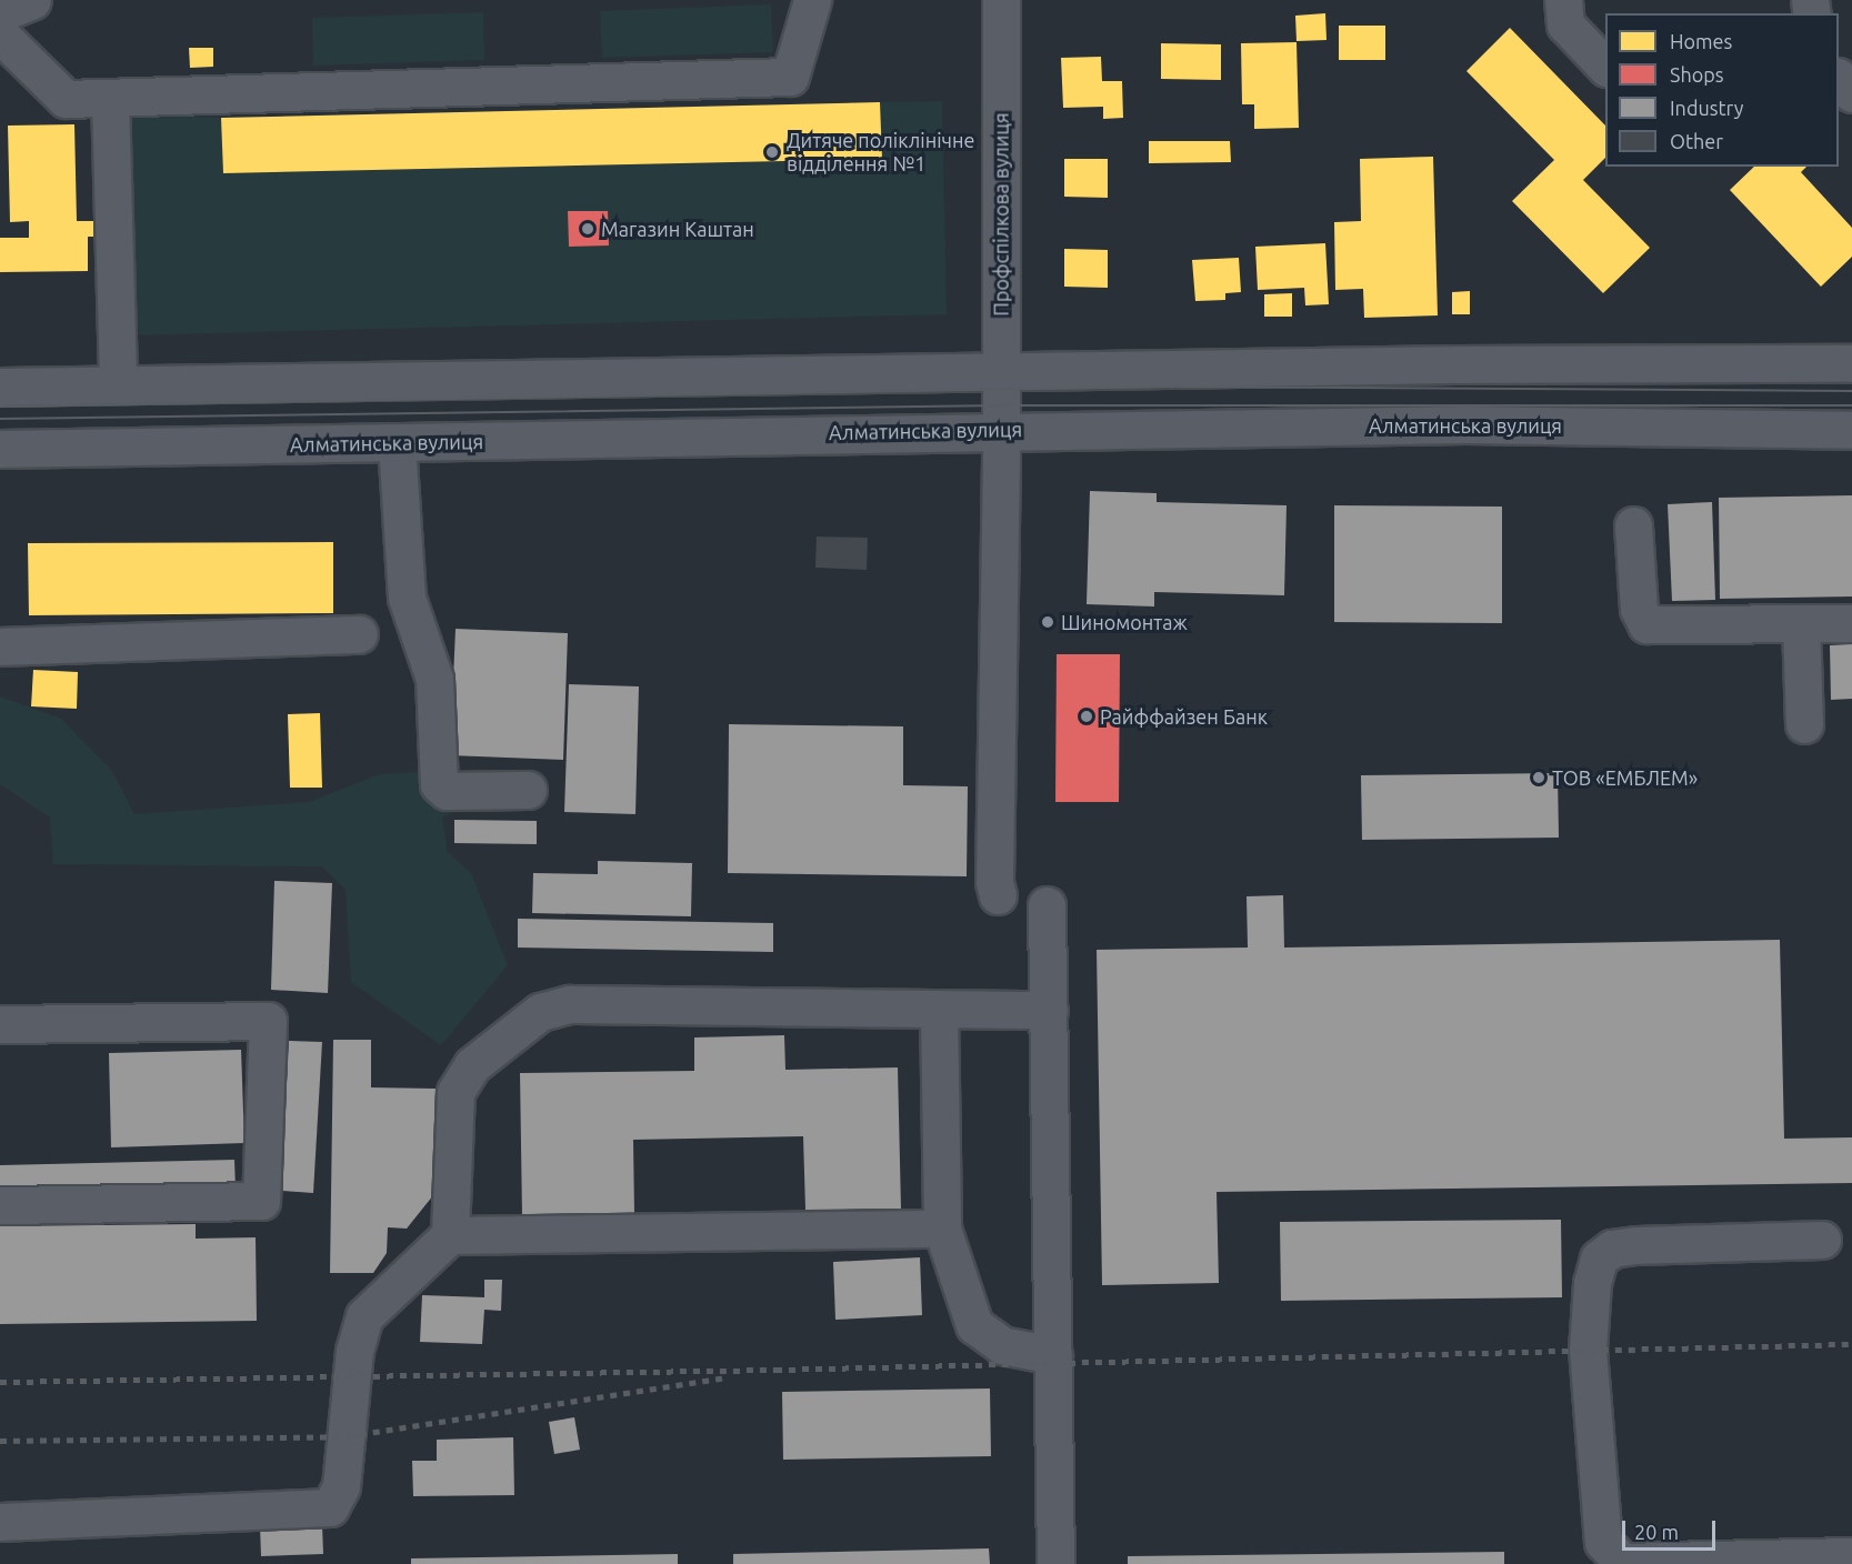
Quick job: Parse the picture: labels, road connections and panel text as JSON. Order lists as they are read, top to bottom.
{
  "streets": {
    "street": ["Профспілкова вулиця", "Алматинська вулиця"]
  },
  "crossings": [
    ["Профспілкова вулиця", "Алматинська вулиця"]
  ],
  "places": [
    "Дитяче поліклінічне відділення №1",
    "Магазин Каштан",
    "Шиномонтаж",
    "Райффайзен Банк",
    "ТОВ «ЕМБЛЕМ»"
  ],
  "legend": [
    "Homes",
    "Shops",
    "Industry",
    "Other"
  ],
  "scale_bar": "20 m"
}
